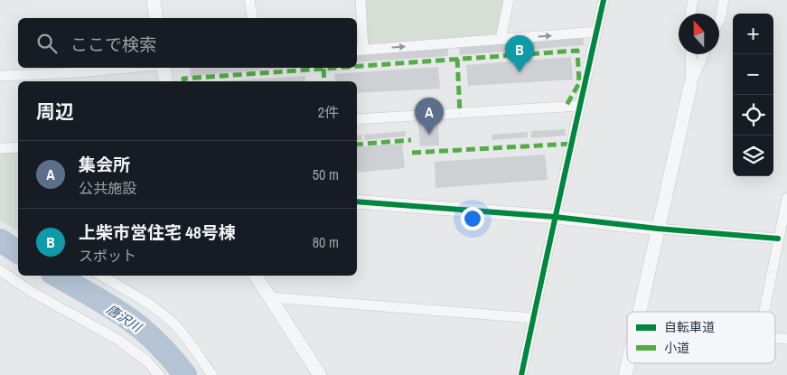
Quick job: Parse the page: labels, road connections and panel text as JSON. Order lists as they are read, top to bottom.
{
  "water": ["唐沢川"],
  "legend": ["自転車道", "小道"],
  "north": "top",
  "page": {
    "map_buttons": ["+", "−"],
    "search": "ここで検索",
    "pins": ["B", "A"],
    "heading": ["周辺", "2件"],
    "list": [
      {
        "mark": "A",
        "name": "集会所",
        "note": "公共施設",
        "value": "50 m"
      },
      {
        "mark": "B",
        "name": "上柴市営住宅 48号棟",
        "note": "スポット",
        "value": "80 m"
      }
    ]
  }
}
